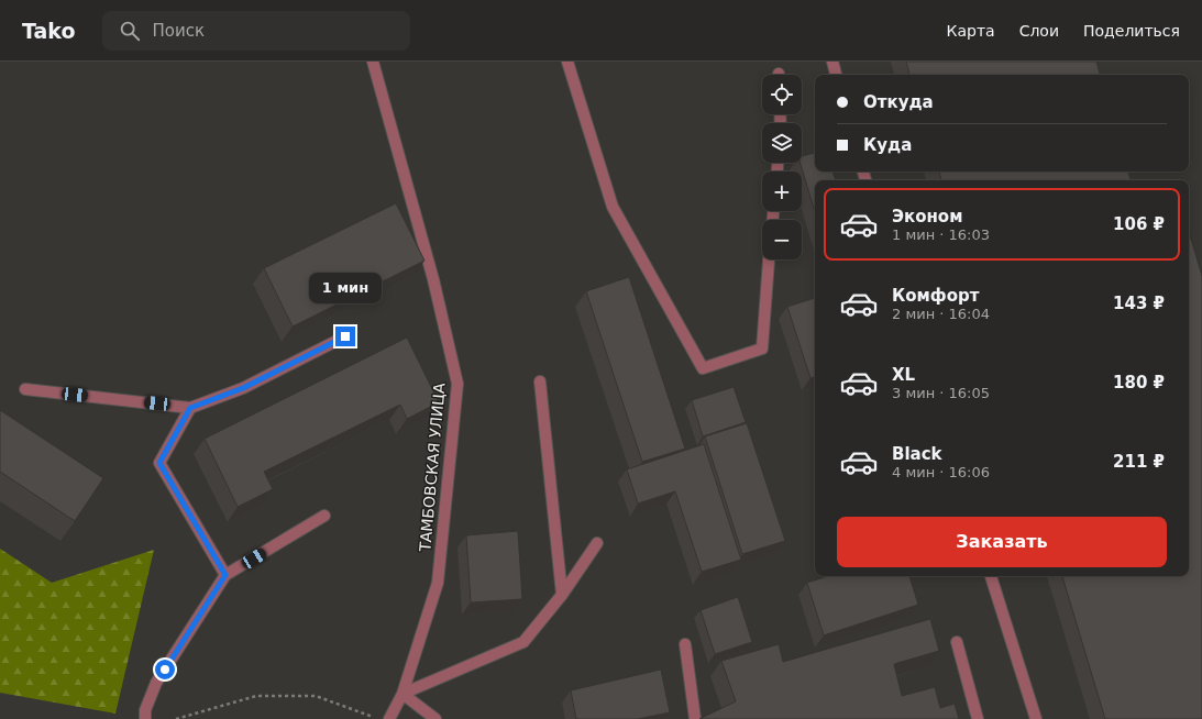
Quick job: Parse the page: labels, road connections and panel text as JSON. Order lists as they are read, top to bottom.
{
  "streets": {
    "street": ["ТАМБОВСКАЯ УЛИЦА"]
  },
  "page": {
    "header": "Tako",
    "search": "Поиск",
    "nav": ["Карта", "Слои", "Поделиться"],
    "map_buttons": ["+", "−"],
    "banner": ["Откуда", "Куда"],
    "list": [
      {
        "name": "Эконом",
        "note": "1 мин · 16:03",
        "value": "106 ₽"
      },
      {
        "name": "Комфорт",
        "note": "2 мин · 16:04",
        "value": "143 ₽"
      },
      {
        "name": "XL",
        "note": "3 мин · 16:05",
        "value": "180 ₽"
      },
      {
        "name": "Black",
        "note": "4 мин · 16:06",
        "value": "211 ₽"
      }
    ],
    "bubble": "1 мин",
    "buttons": "Заказать"
  }
}
